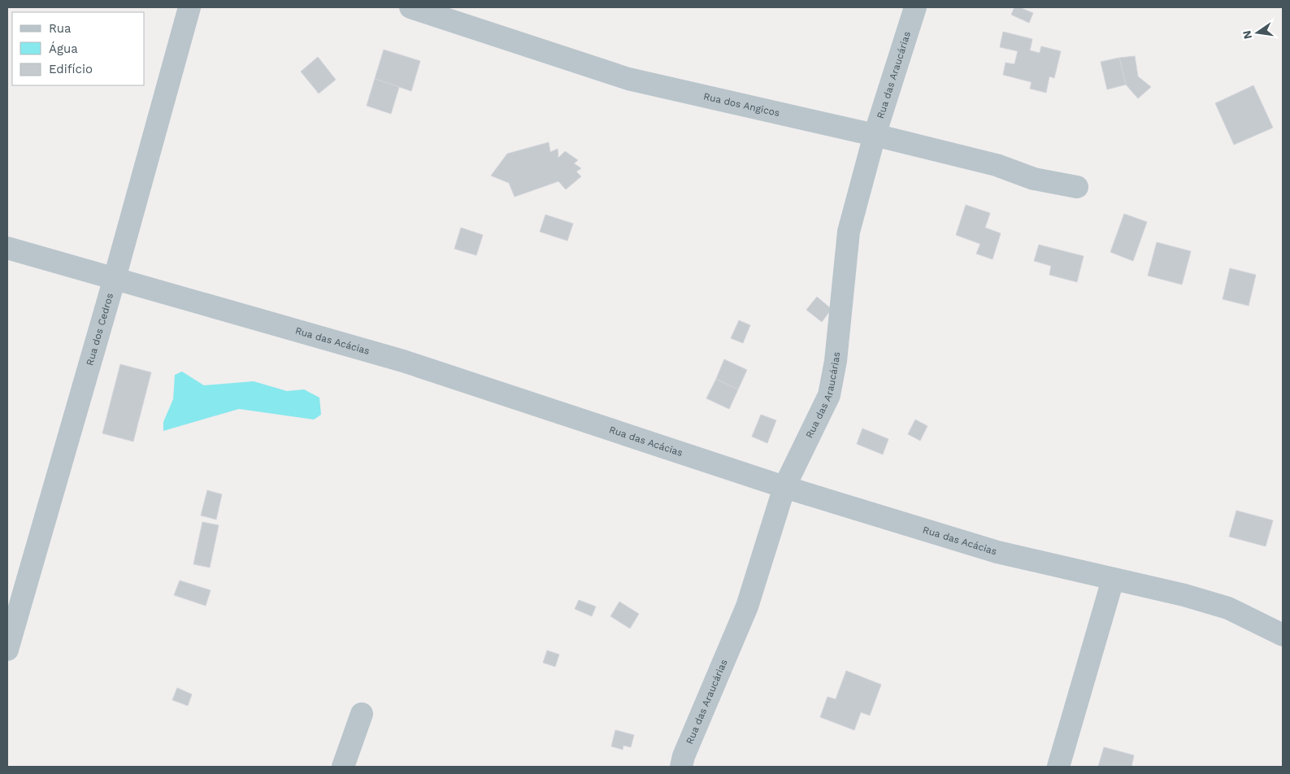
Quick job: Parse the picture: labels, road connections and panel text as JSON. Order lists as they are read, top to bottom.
{
  "streets": {
    "street": [
      "Rua das Araucárias",
      "Rua dos Angicos",
      "Rua dos Cedros",
      "Rua das Acácias"
    ]
  },
  "crossings": [
    ["Rua das Araucárias", "Rua dos Angicos"],
    ["Rua das Araucárias", "Rua das Acácias"],
    ["Rua dos Cedros", "Rua das Acácias"]
  ],
  "legend": ["Rua", "Água", "Edifício"],
  "north": "left"
}
